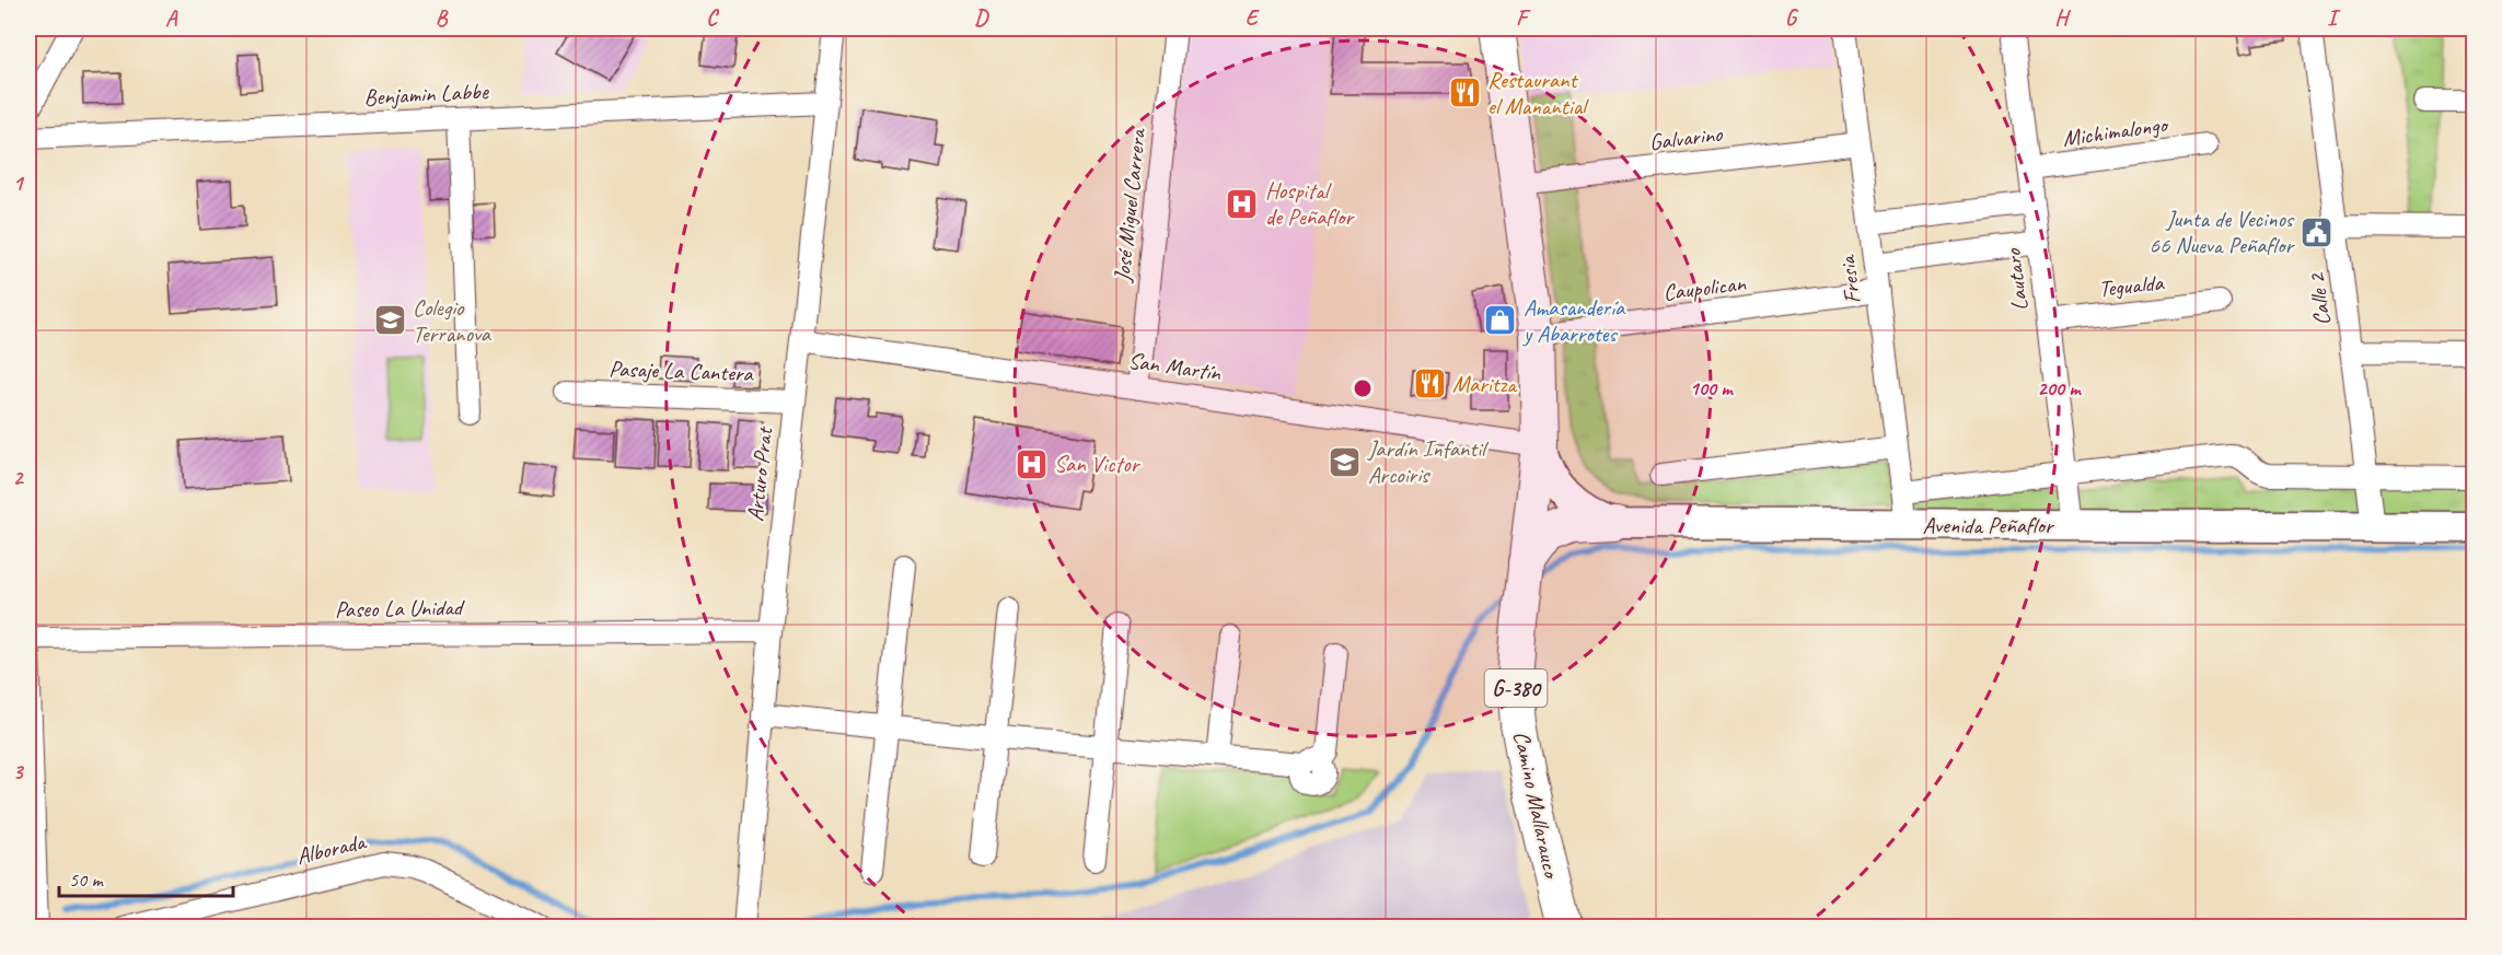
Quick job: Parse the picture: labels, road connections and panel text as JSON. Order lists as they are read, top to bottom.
{
  "streets": {
    "main road": ["Avenida Peñaflor", "G-380", "Camino Mallarauco"],
    "street": [
      "Benjamin Labbe",
      "Michimalongo",
      "Galvarino",
      "José Miguel Carrera",
      "Fresia",
      "Lautaro",
      "Tegualda",
      "Caupolican",
      "Calle 2",
      "San Martín",
      "Pasaje La Cantera",
      "Arturo Prat",
      "Paseo La Unidad",
      "Alborada"
    ]
  },
  "crossings": [
    ["Benjamin Labbe", "Arturo Prat"],
    ["Michimalongo", "Lautaro"],
    ["Galvarino", "Fresia"],
    ["Galvarino", "Camino Mallarauco"],
    ["José Miguel Carrera", "San Martín"],
    ["Fresia", "Caupolican"],
    ["Fresia", "Avenida Peñaflor"],
    ["Lautaro", "Tegualda"],
    ["Lautaro", "Avenida Peñaflor"],
    ["Caupolican", "Camino Mallarauco"],
    ["Calle 2", "Avenida Peñaflor"],
    ["San Martín", "Arturo Prat"],
    ["San Martín", "Avenida Peñaflor"],
    ["San Martín", "Camino Mallarauco"],
    ["Pasaje La Cantera", "Arturo Prat"],
    ["Arturo Prat", "Paseo La Unidad"],
    ["Avenida Peñaflor", "Camino Mallarauco"]
  ],
  "places": {
    "restaurant": ["Restaurant el Manantial", "Maritza"],
    "hospital": ["Hospital de Peñaflor", "San Victor"],
    "public building": ["Junta de Vecinos 66 Nueva Peñaflor"],
    "school or university": ["Colegio Terranova", "Jardín Infantil Arcoiris"],
    "shop": ["Amasandería y Abarrotes"]
  },
  "scale_bar": "50 m",
  "grid": {
    "columns": [
      "A",
      "B",
      "C",
      "D",
      "E",
      "F",
      "G",
      "H",
      "I"
    ],
    "rows": ["1", "2", "3"]
  },
  "rings": ["100 m", "200 m"]
}
